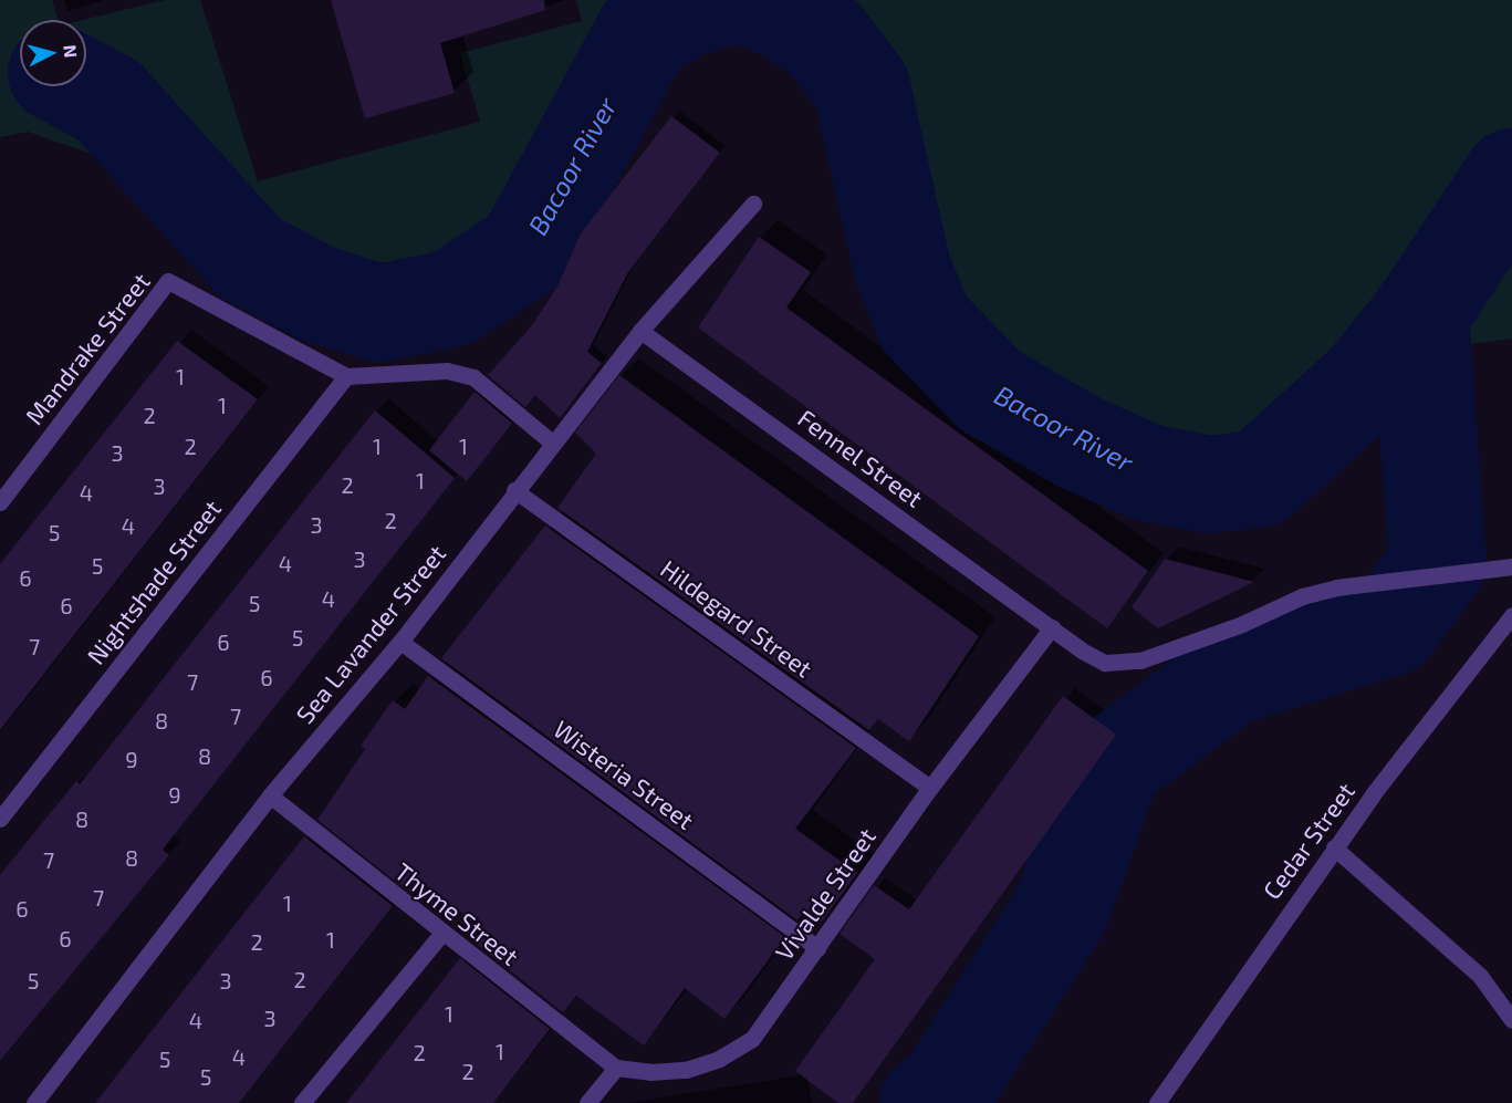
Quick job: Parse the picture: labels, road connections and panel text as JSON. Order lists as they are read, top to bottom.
{
  "streets": {
    "street": [
      "Mandrake Street",
      "Fennel Street",
      "Nightshade Street",
      "Hildegard Street",
      "Sea Lavander Street",
      "Wisteria Street",
      "Cedar Street",
      "Vivalde Street",
      "Thyme Street"
    ]
  },
  "crossings": [
    ["Mandrake Street", "Nightshade Street"],
    ["Fennel Street", "Sea Lavander Street"],
    ["Fennel Street", "Vivalde Street"],
    ["Hildegard Street", "Sea Lavander Street"],
    ["Hildegard Street", "Vivalde Street"],
    ["Sea Lavander Street", "Wisteria Street"],
    ["Sea Lavander Street", "Thyme Street"],
    ["Wisteria Street", "Vivalde Street"],
    ["Vivalde Street", "Thyme Street"]
  ],
  "water": ["Bacoor River"],
  "house_numbers": [
    "1",
    "1",
    "2",
    "2",
    "1",
    "1",
    "3",
    "1",
    "2",
    "3",
    "4",
    "2",
    "3",
    "4",
    "5",
    "3",
    "4",
    "5",
    "6",
    "4",
    "5",
    "6",
    "5",
    "6",
    "7",
    "6",
    "7",
    "7",
    "8",
    "8",
    "9",
    "9",
    "8",
    "8",
    "7",
    "7",
    "1",
    "6",
    "6",
    "1",
    "2",
    "2",
    "5",
    "3",
    "1",
    "3",
    "4",
    "1",
    "2",
    "4",
    "5",
    "2",
    "5"
  ],
  "north": "right"
}
